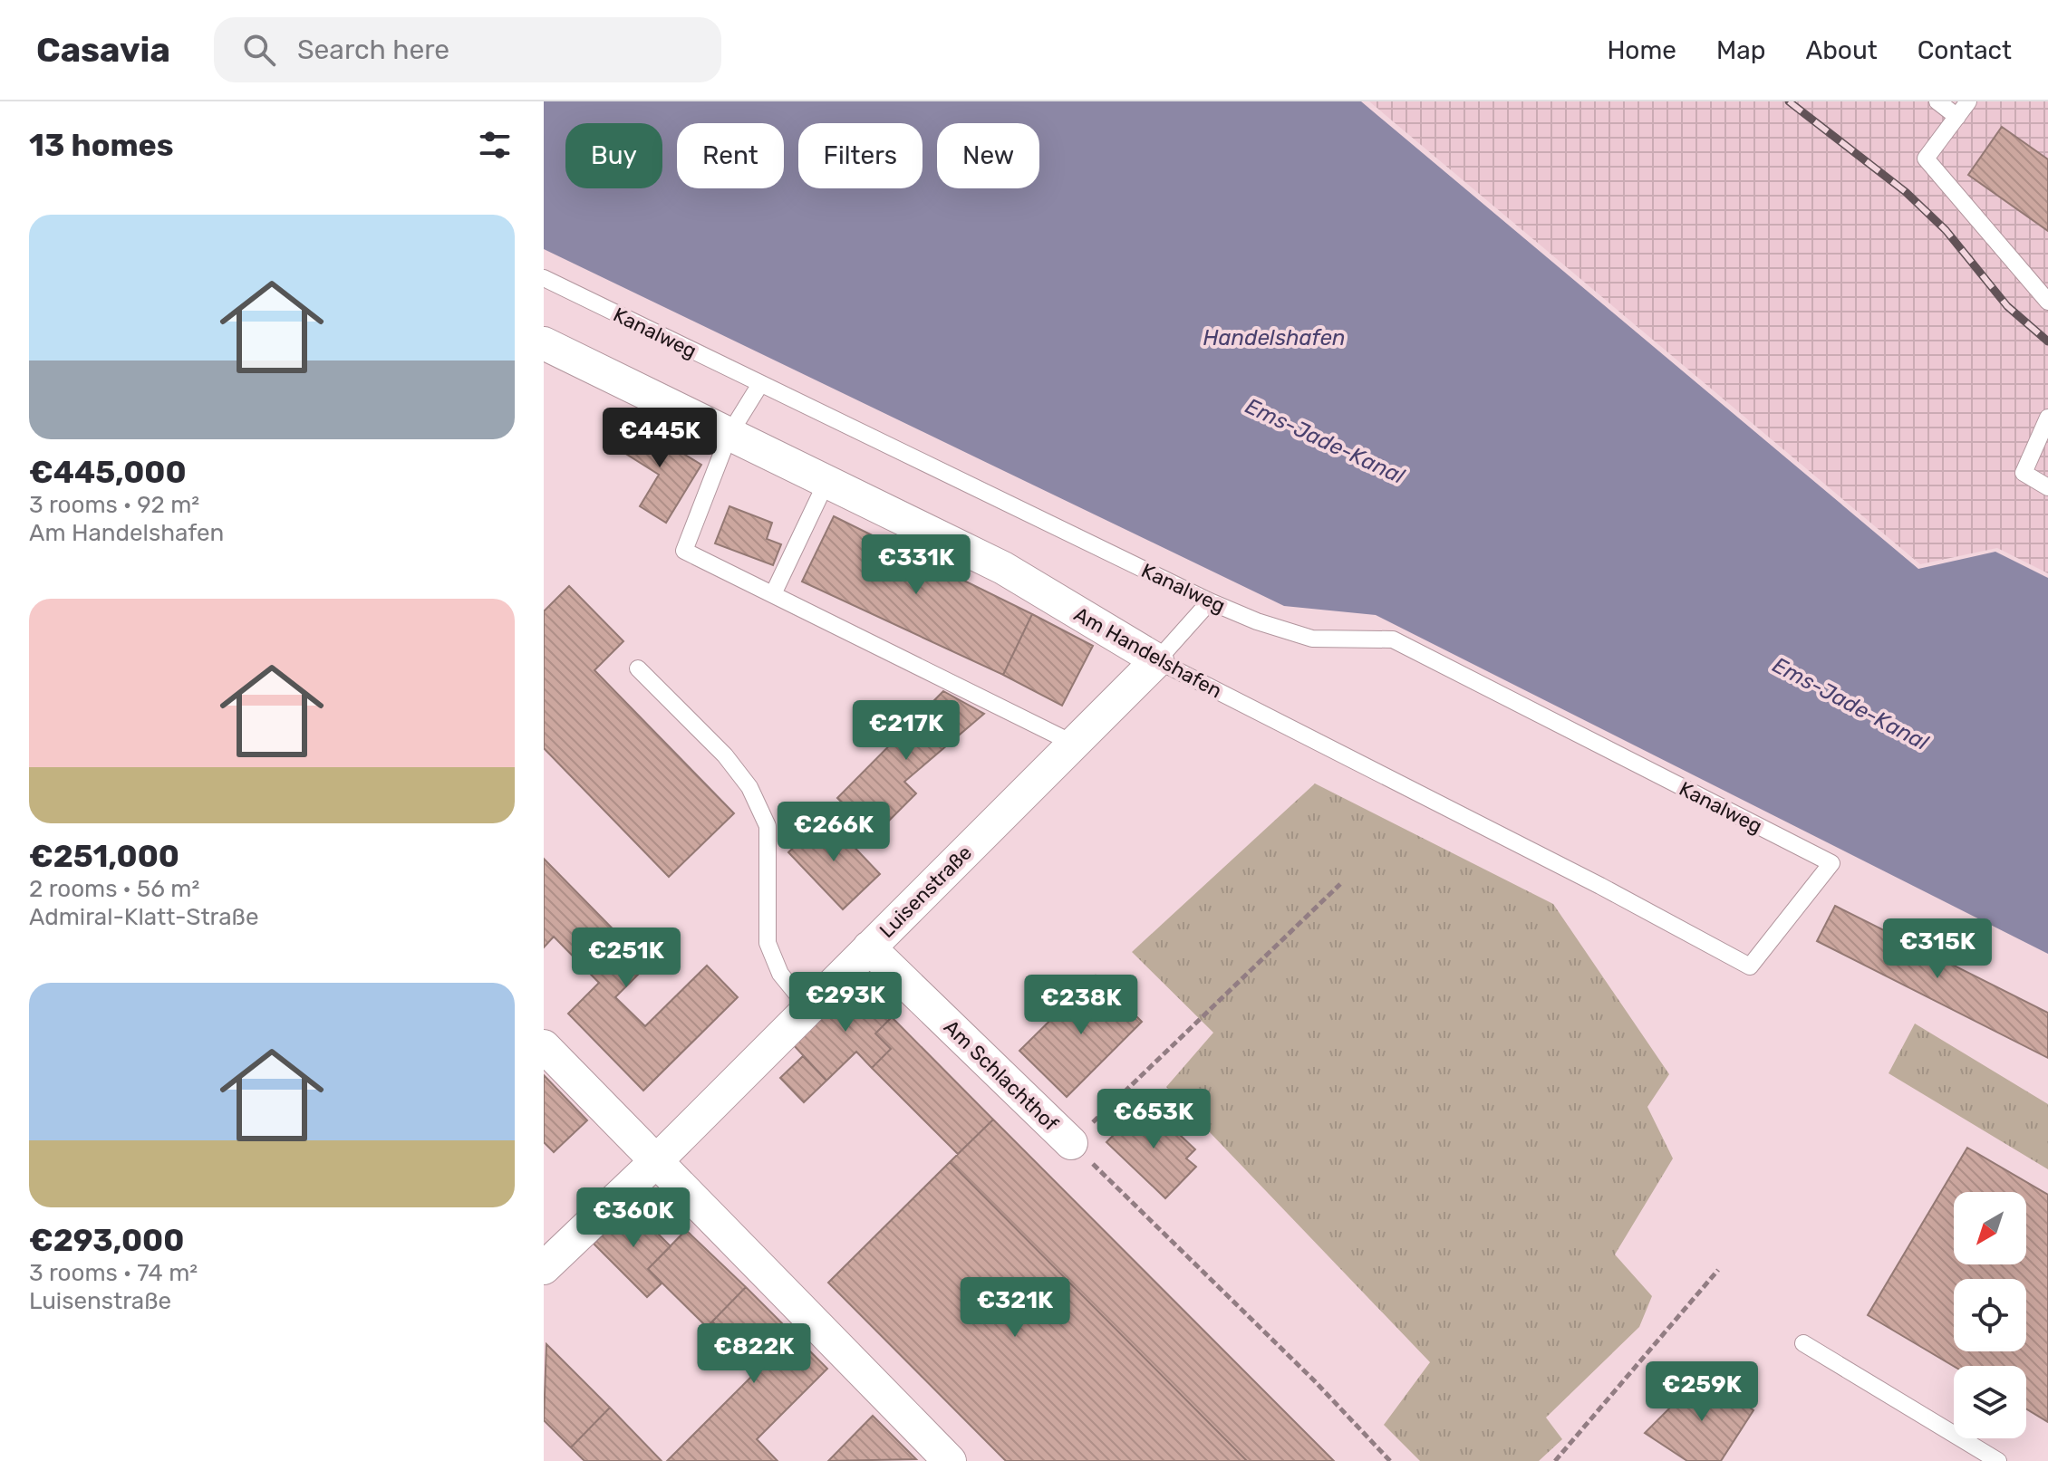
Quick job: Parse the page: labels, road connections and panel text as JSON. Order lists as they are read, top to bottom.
{
  "streets": {
    "street": ["Am Handelshafen", "Luisenstraße", "Am Schlachthof"],
    "lane": ["Kanalweg"]
  },
  "crossings": [
    ["Kanalweg", "Am Handelshafen"],
    ["Kanalweg", "Luisenstraße"],
    ["Am Handelshafen", "Luisenstraße"],
    ["Luisenstraße", "Am Schlachthof"]
  ],
  "water": ["Handelshafen", "Ems-Jade-Kanal"],
  "north": "bottom left",
  "page": {
    "header": "Casavia",
    "search": "Search here",
    "nav": [
      "Home",
      "Map",
      "About",
      "Contact"
    ],
    "heading": "13 homes",
    "chip": [
      "Buy",
      "Rent",
      "Filters",
      "New"
    ],
    "list": [
      {
        "name": "€445,000",
        "note": "3 rooms · 92 m² · Am Handelshafen"
      },
      {
        "name": "€251,000",
        "note": "2 rooms · 56 m² · Admiral-Klatt-Straße"
      },
      {
        "name": "€293,000",
        "note": "3 rooms · 74 m² · Luisenstraße"
      }
    ],
    "price": [
      "€445K",
      "€331K",
      "€217K",
      "€266K",
      "€315K",
      "€251K",
      "€293K",
      "€238K",
      "€653K",
      "€360K",
      "€321K",
      "€822K",
      "€259K"
    ]
  }
}
